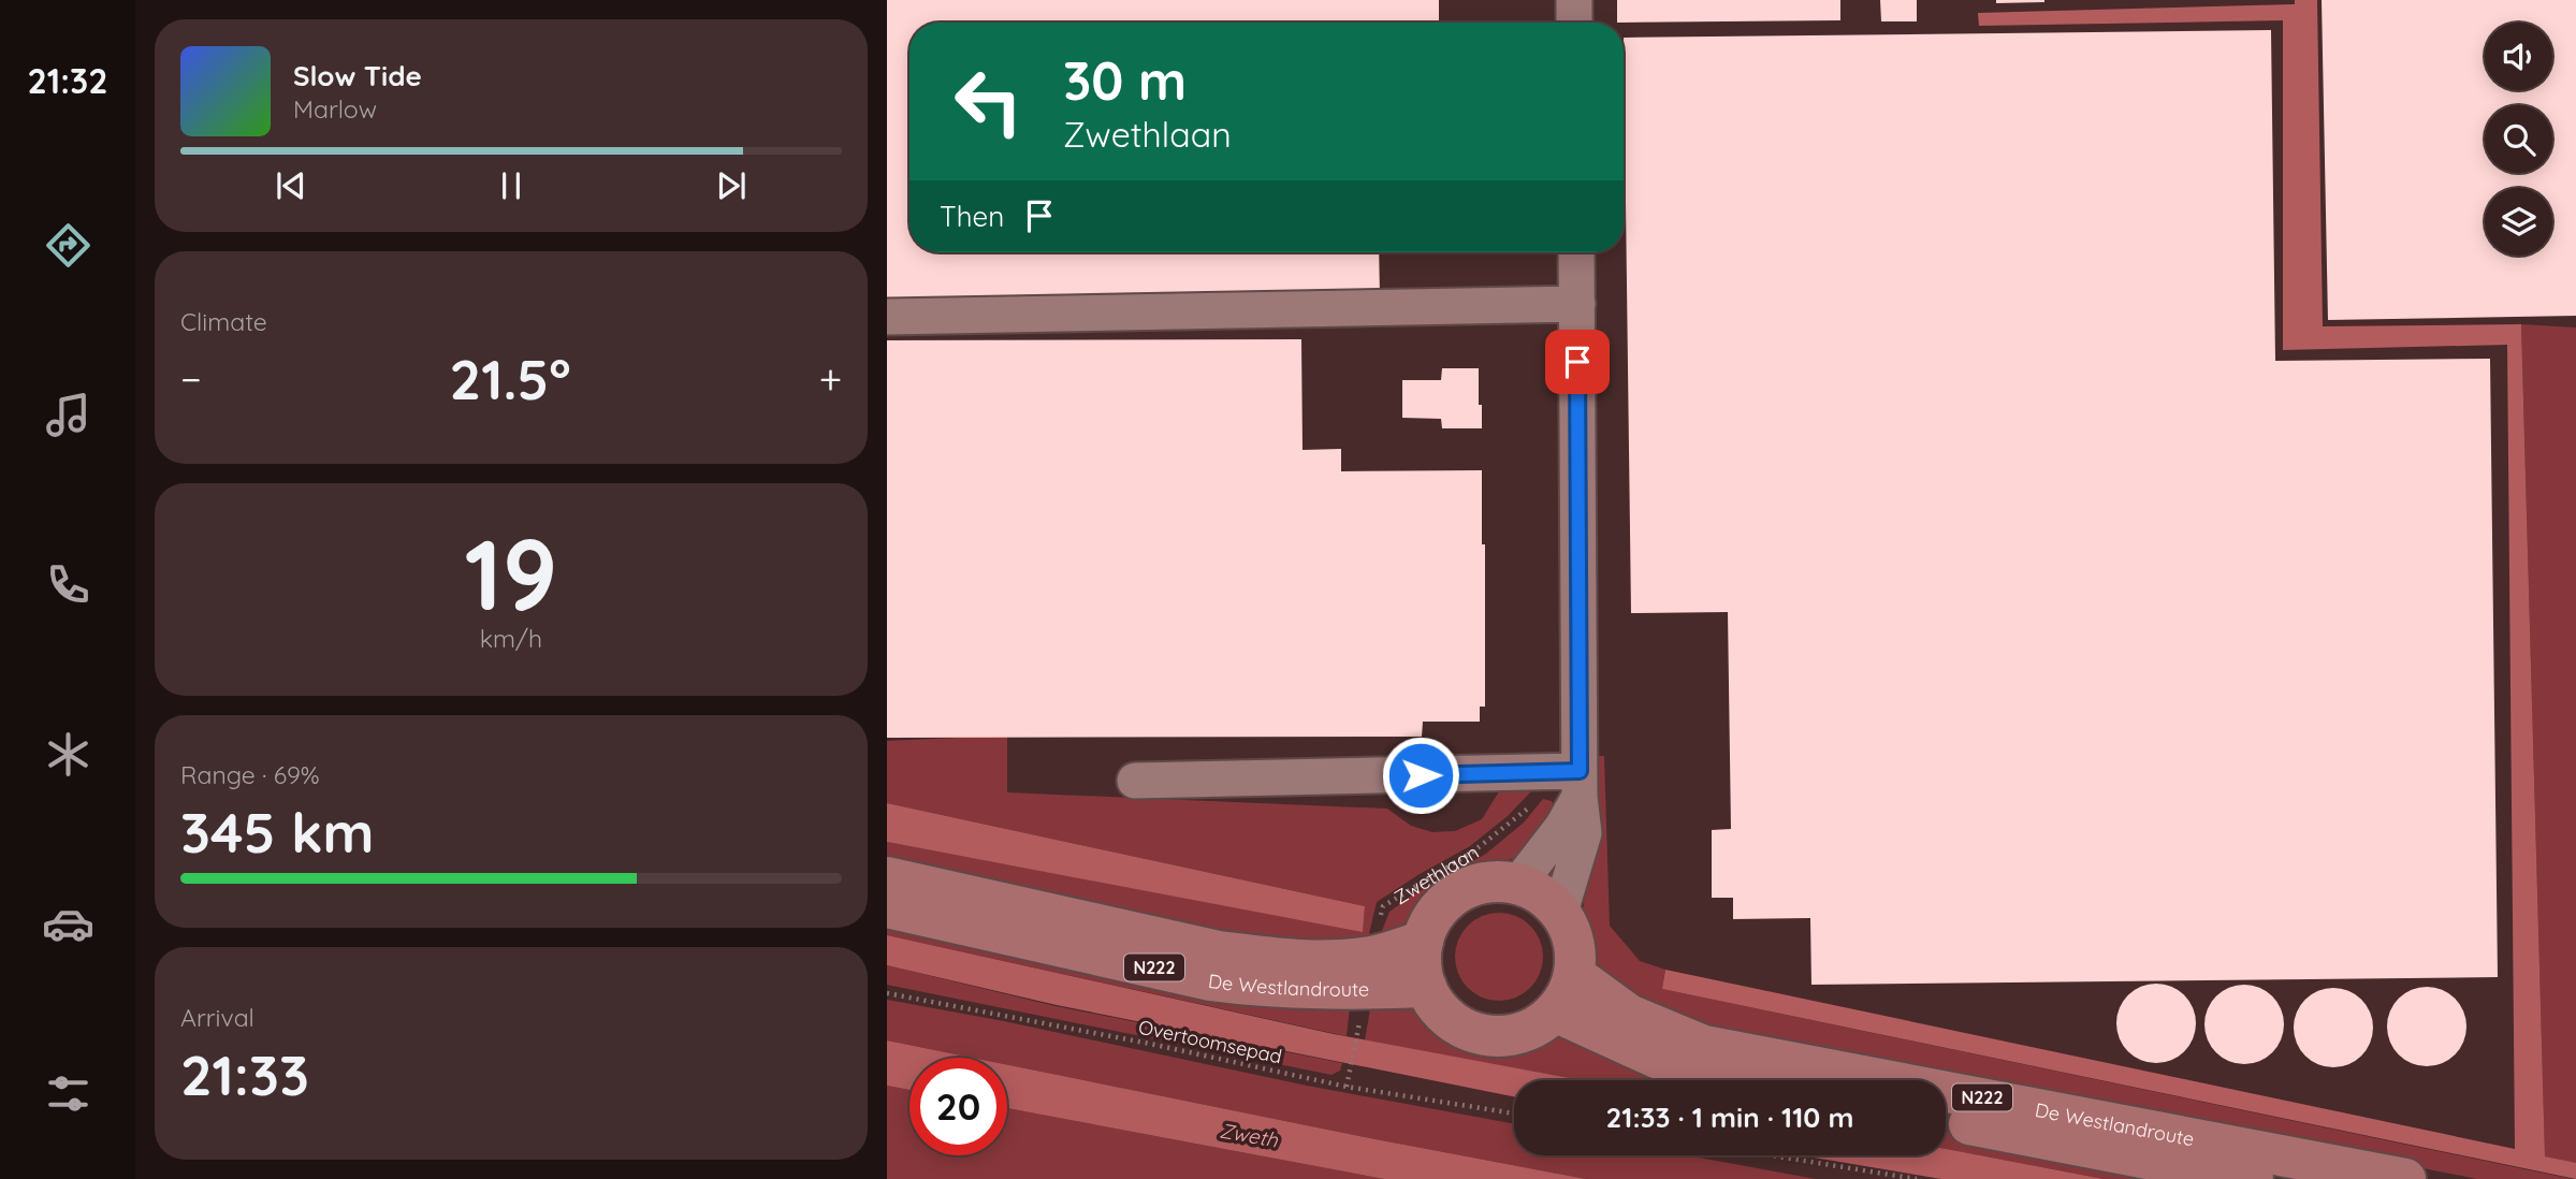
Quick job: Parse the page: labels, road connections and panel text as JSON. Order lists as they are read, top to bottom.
{
  "streets": {
    "main road": ["N222", "De Westlandroute"],
    "path": ["Zwethlaan", "Overtoomsepad"]
  },
  "crossings": [
    ["Zwethlaan", "De Westlandroute"],
    ["Zwethlaan", "Overtoomsepad"]
  ],
  "water": ["Zweth"],
  "page": {
    "tabs": "21:32",
    "turn": ["30 m", "Zwethlaan"],
    "song": ["Slow Tide", "Marlow"],
    "then": "Then",
    "tile": [
      "Climate",
      ["19", "km/h"],
      ["Range · 69%", "345 km"],
      ["Arrival", "21:33"]
    ],
    "heat": ["−", "21.5°", "+"],
    "limit": "20",
    "trip": "21:33 · 1 min · 110 m"
  }
}
